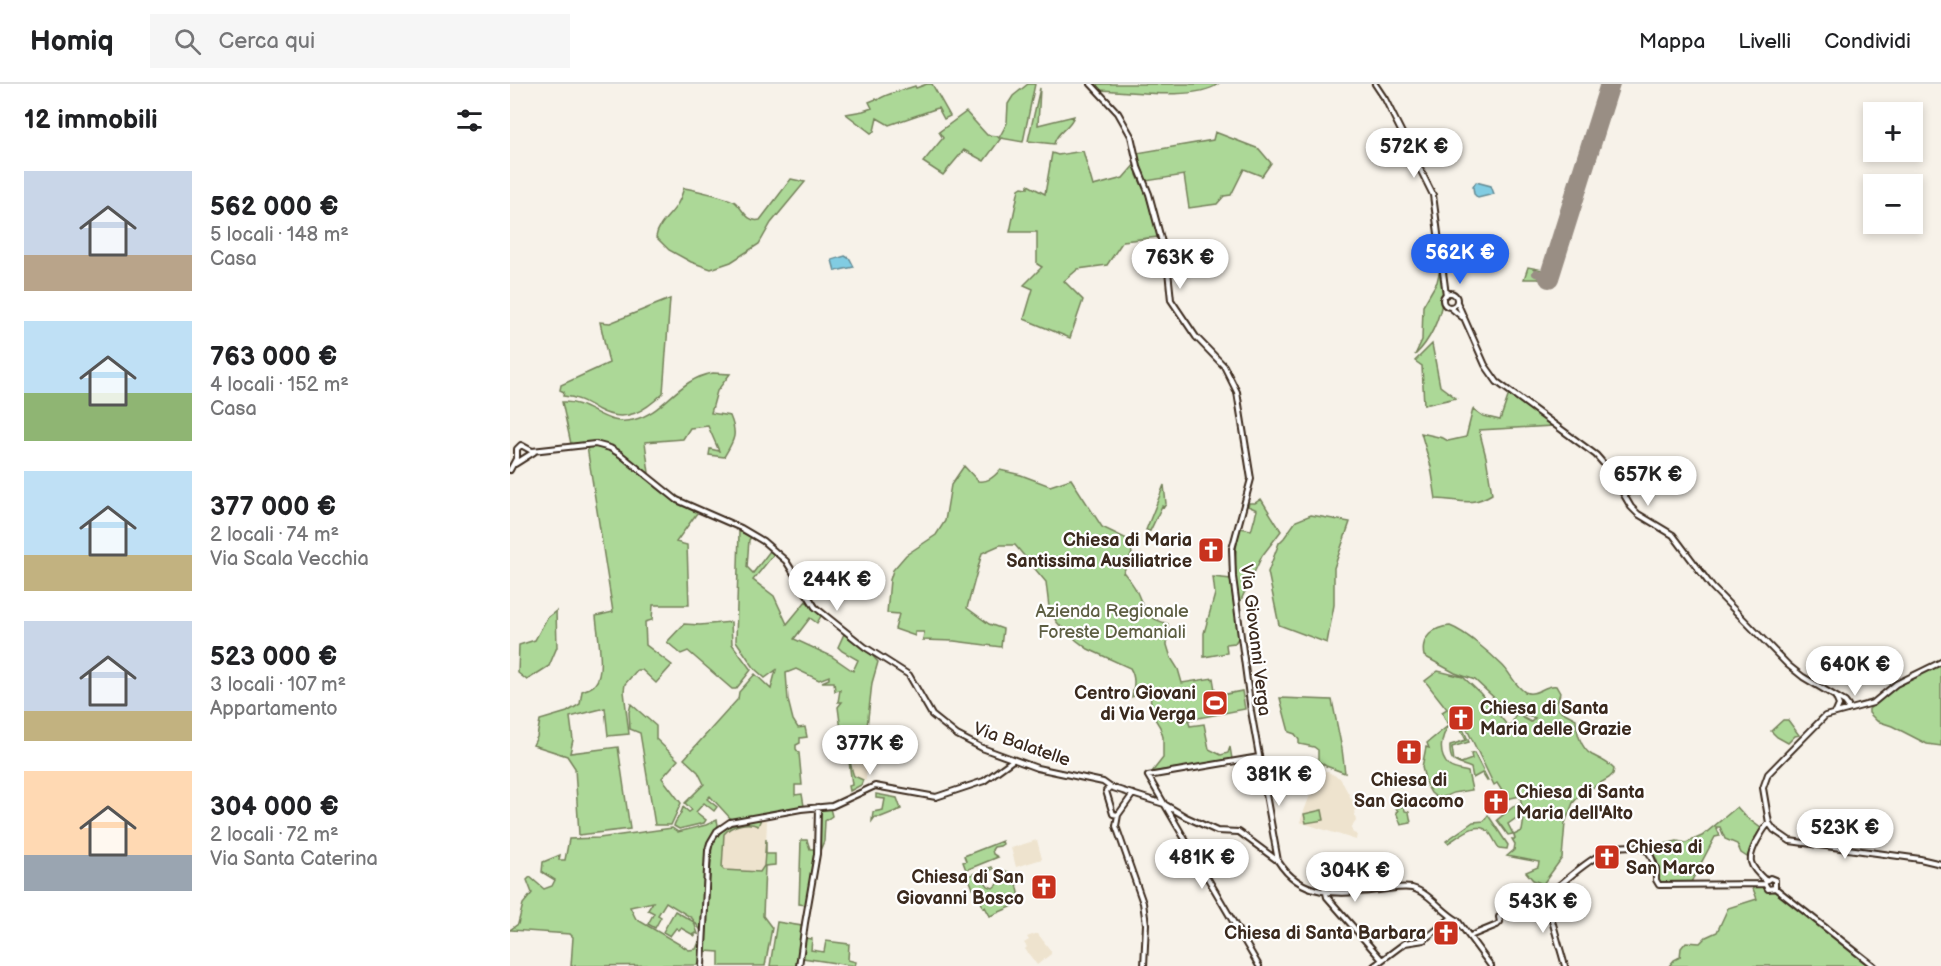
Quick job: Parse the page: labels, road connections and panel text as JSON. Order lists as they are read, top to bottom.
{
  "streets": {
    "street": ["Via Giovanni Verga", "Via Balatelle"]
  },
  "crossings": [
    ["Via Giovanni Verga", "Via Balatelle"]
  ],
  "parks": ["Azienda Regionale Foreste Demaniali"],
  "places": {
    "church": [
      "Chiesa di Maria Santissima Ausiliatrice",
      "Chiesa di Santa Maria delle Grazie",
      "Chiesa di San Giacomo",
      "Chiesa di Santa Maria dell'Alto",
      "Chiesa di San Marco",
      "Chiesa di San Giovanni Bosco",
      "Chiesa di Santa Barbara"
    ],
    "sports": ["Centro Giovani di Via Verga"]
  },
  "page": {
    "header": "Homiq",
    "search": "Cerca qui",
    "nav": ["Mappa", "Livelli", "Condividi"],
    "heading": "12 immobili",
    "map_buttons": ["+", "−"],
    "price": [
      "572K €",
      "562K €",
      "763K €",
      "657K €",
      "244K €",
      "640K €",
      "377K €",
      "381K €",
      "523K €",
      "481K €",
      "304K €",
      "543K €"
    ],
    "list": [
      {
        "name": "562 000 €",
        "note": "5 locali · 148 m² · Casa"
      },
      {
        "name": "763 000 €",
        "note": "4 locali · 152 m² · Casa"
      },
      {
        "name": "377 000 €",
        "note": "2 locali · 74 m² · Via Scala Vecchia"
      },
      {
        "name": "523 000 €",
        "note": "3 locali · 107 m² · Appartamento"
      },
      {
        "name": "304 000 €",
        "note": "2 locali · 72 m² · Via Santa Caterina"
      }
    ]
  }
}
